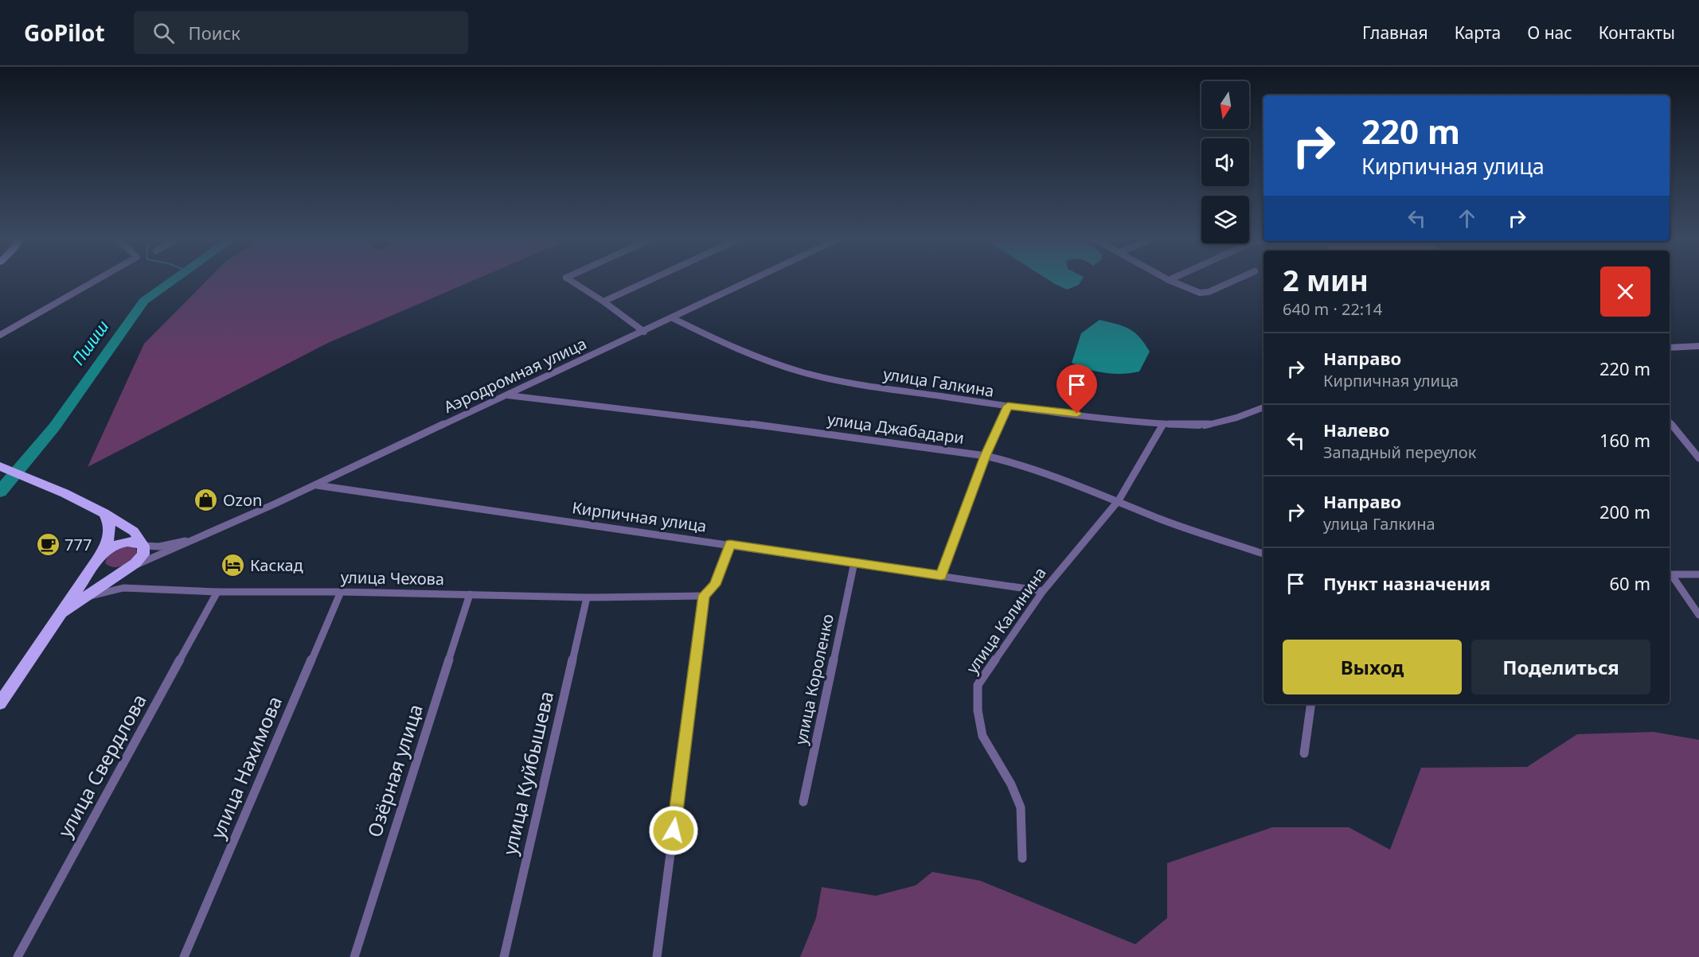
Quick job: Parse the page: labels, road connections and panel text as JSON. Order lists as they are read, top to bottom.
{
  "streets": {
    "street": [
      "Аэродромная улица",
      "улица Галкина",
      "улица Джабадари",
      "Кирпичная улица",
      "улица Чехова",
      "улица Калинина",
      "улица Короленко",
      "улица Свердлова",
      "улица Нахимова",
      "Озёрная улица",
      "улица Куйбышева"
    ]
  },
  "crossings": [
    ["Аэродромная улица", "улица Галкина"],
    ["Аэродромная улица", "улица Джабадари"],
    ["Аэродромная улица", "Кирпичная улица"],
    ["улица Галкина", "улица Калинина"],
    ["улица Джабадари", "улица Калинина"],
    ["Кирпичная улица", "улица Калинина"],
    ["Кирпичная улица", "улица Короленко"],
    ["улица Чехова", "улица Свердлова"],
    ["улица Чехова", "улица Нахимова"],
    ["улица Чехова", "Озёрная улица"],
    ["улица Чехова", "улица Куйбышева"]
  ],
  "water": ["Пшиш"],
  "places": {
    "shop": ["Ozon"],
    "cafe": ["777"],
    "hotel": ["Каскад"]
  },
  "north": "bottom",
  "page": {
    "header": "GoPilot",
    "search": "Поиск",
    "nav": [
      "Главная",
      "Карта",
      "О нас",
      "Контакты"
    ],
    "turn": ["220 m", "Кирпичная улица"],
    "heading": ["2 мин", "640 m · 22:14"],
    "list": [
      {
        "name": "Направо",
        "note": "Кирпичная улица",
        "value": "220 m"
      },
      {
        "name": "Налево",
        "note": "Западный переулок",
        "value": "160 m"
      },
      {
        "name": "Направо",
        "note": "улица Галкина",
        "value": "200 m"
      },
      {
        "name": "Пункт назначения",
        "value": "60 m"
      }
    ],
    "buttons": ["Выход", "Поделиться"]
  }
}
